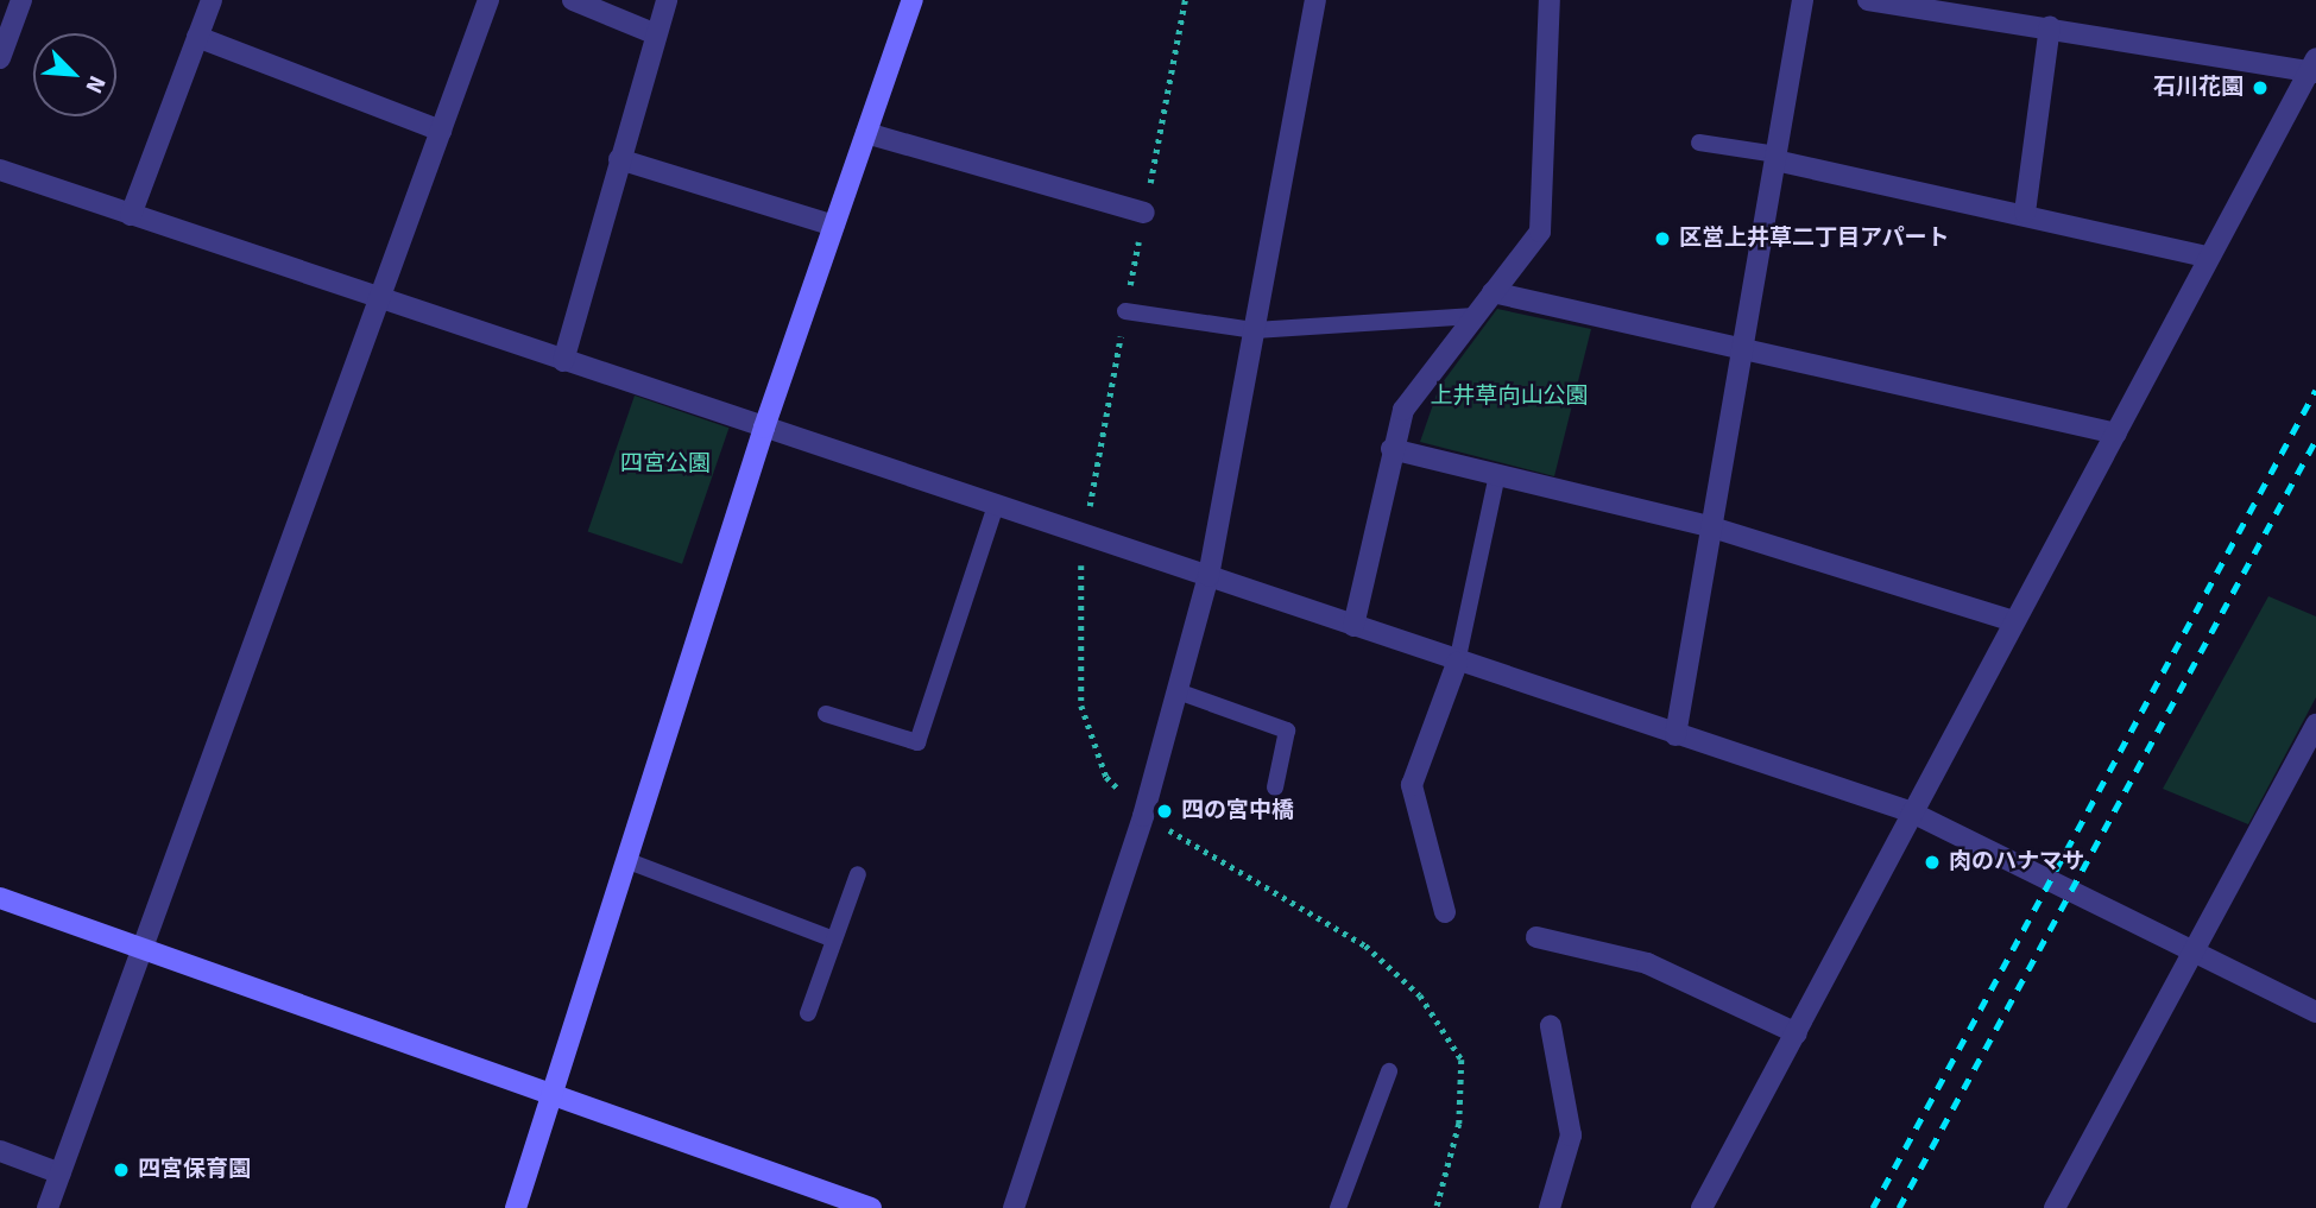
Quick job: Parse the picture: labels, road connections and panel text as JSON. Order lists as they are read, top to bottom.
{
  "parks": ["上井草向山公園", "四宮公園"],
  "places": [
    "石川花園",
    "区営上井草二丁目アパート",
    "四の宮中橋",
    "肉のハナマサ",
    "四宮保育園"
  ],
  "north": "bottom right"
}
